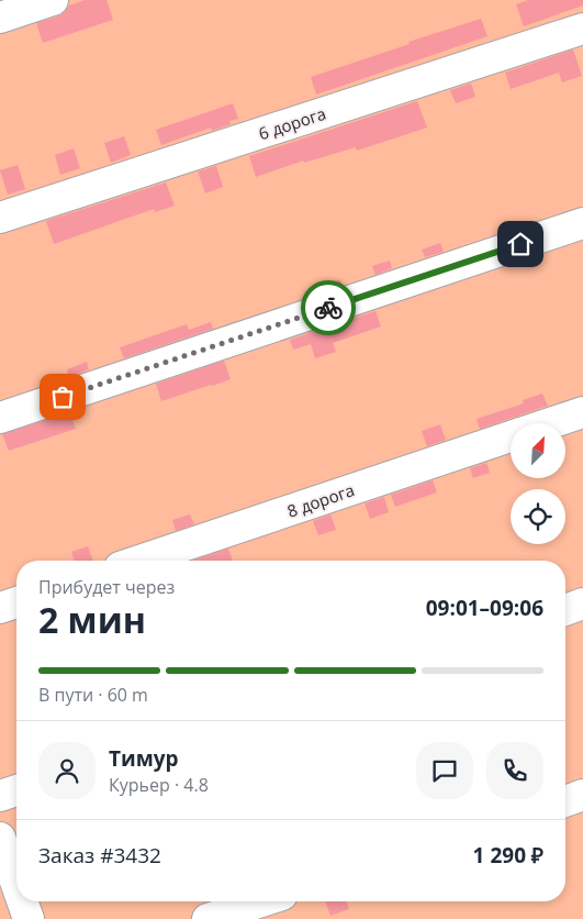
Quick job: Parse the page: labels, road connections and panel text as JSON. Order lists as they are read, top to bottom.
{
  "streets": {
    "street": ["6 дорога", "8 дорога"]
  },
  "north": "top right",
  "page": {
    "heading": ["2 мин", "Прибудет через", "09:01–09:06"],
    "panel": [
      "Тимур",
      "Курьер · 4.8",
      "Заказ #3432",
      "1 290 ₽"
    ],
    "bar": "В пути · 60 m"
  }
}
